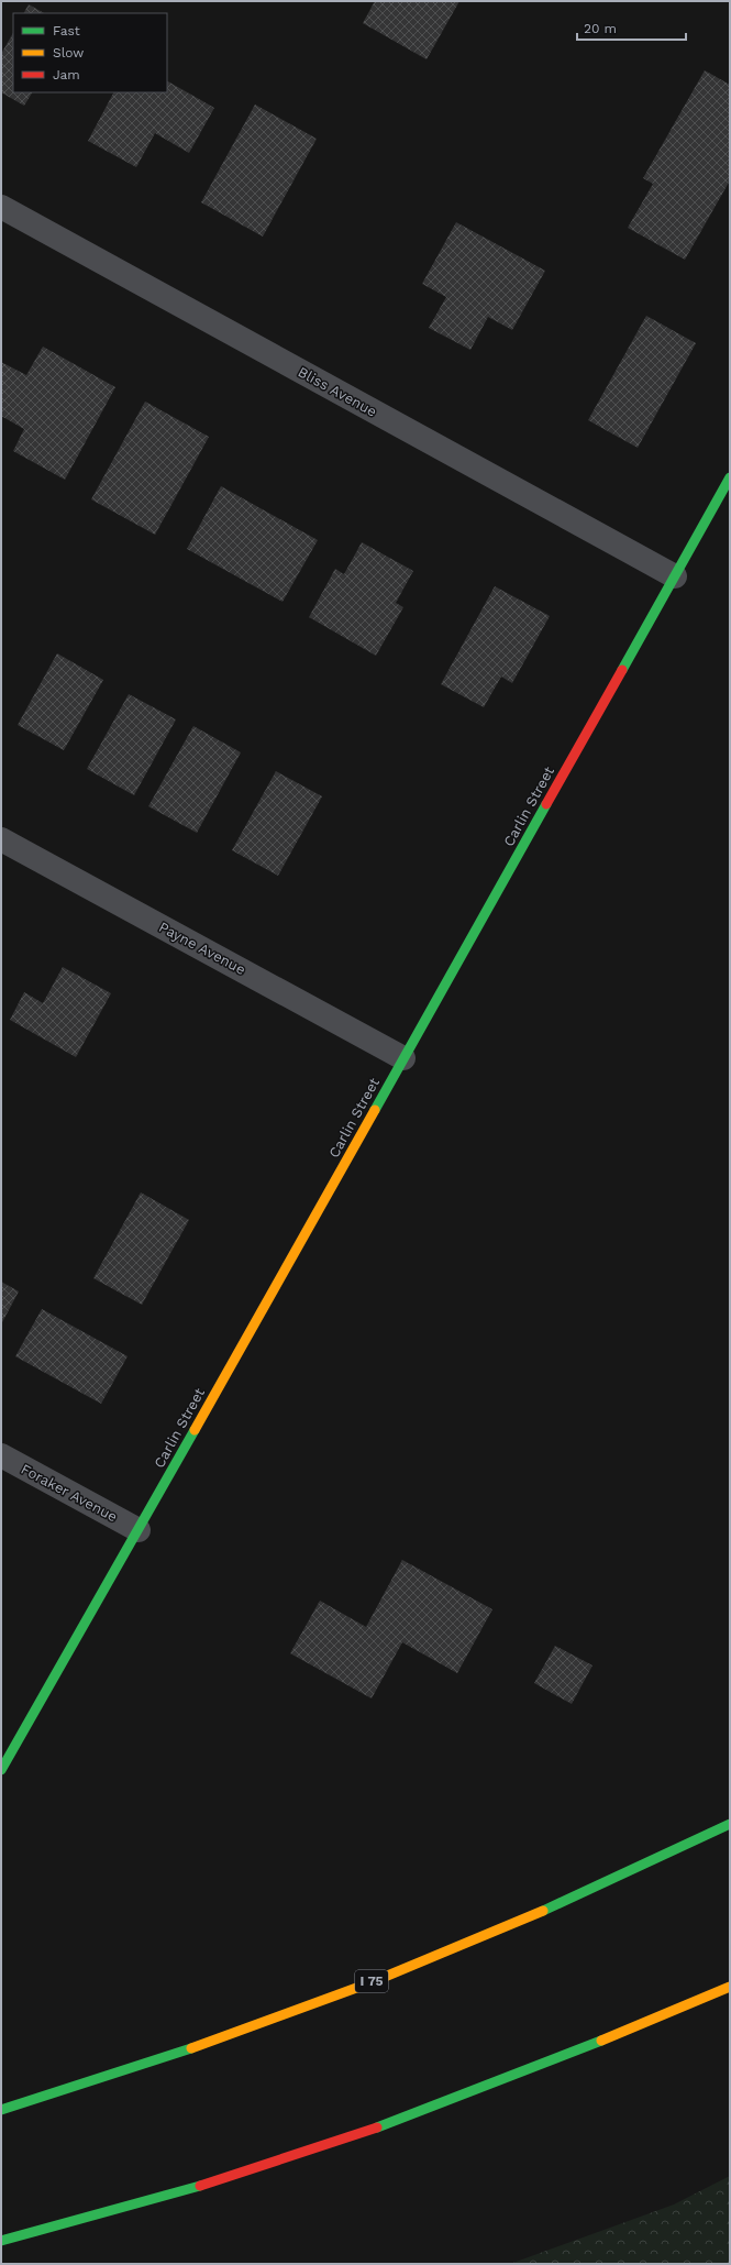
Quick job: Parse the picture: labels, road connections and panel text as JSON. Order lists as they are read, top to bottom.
{
  "streets": {
    "main road": ["Carlin Street", "I 75"],
    "street": ["Bliss Avenue", "Payne Avenue", "Foraker Avenue"]
  },
  "crossings": [
    ["Bliss Avenue", "Carlin Street"],
    ["Carlin Street", "Payne Avenue"],
    ["Carlin Street", "Foraker Avenue"]
  ],
  "legend": ["Fast", "Slow", "Jam"],
  "scale_bar": "20 m"
}
